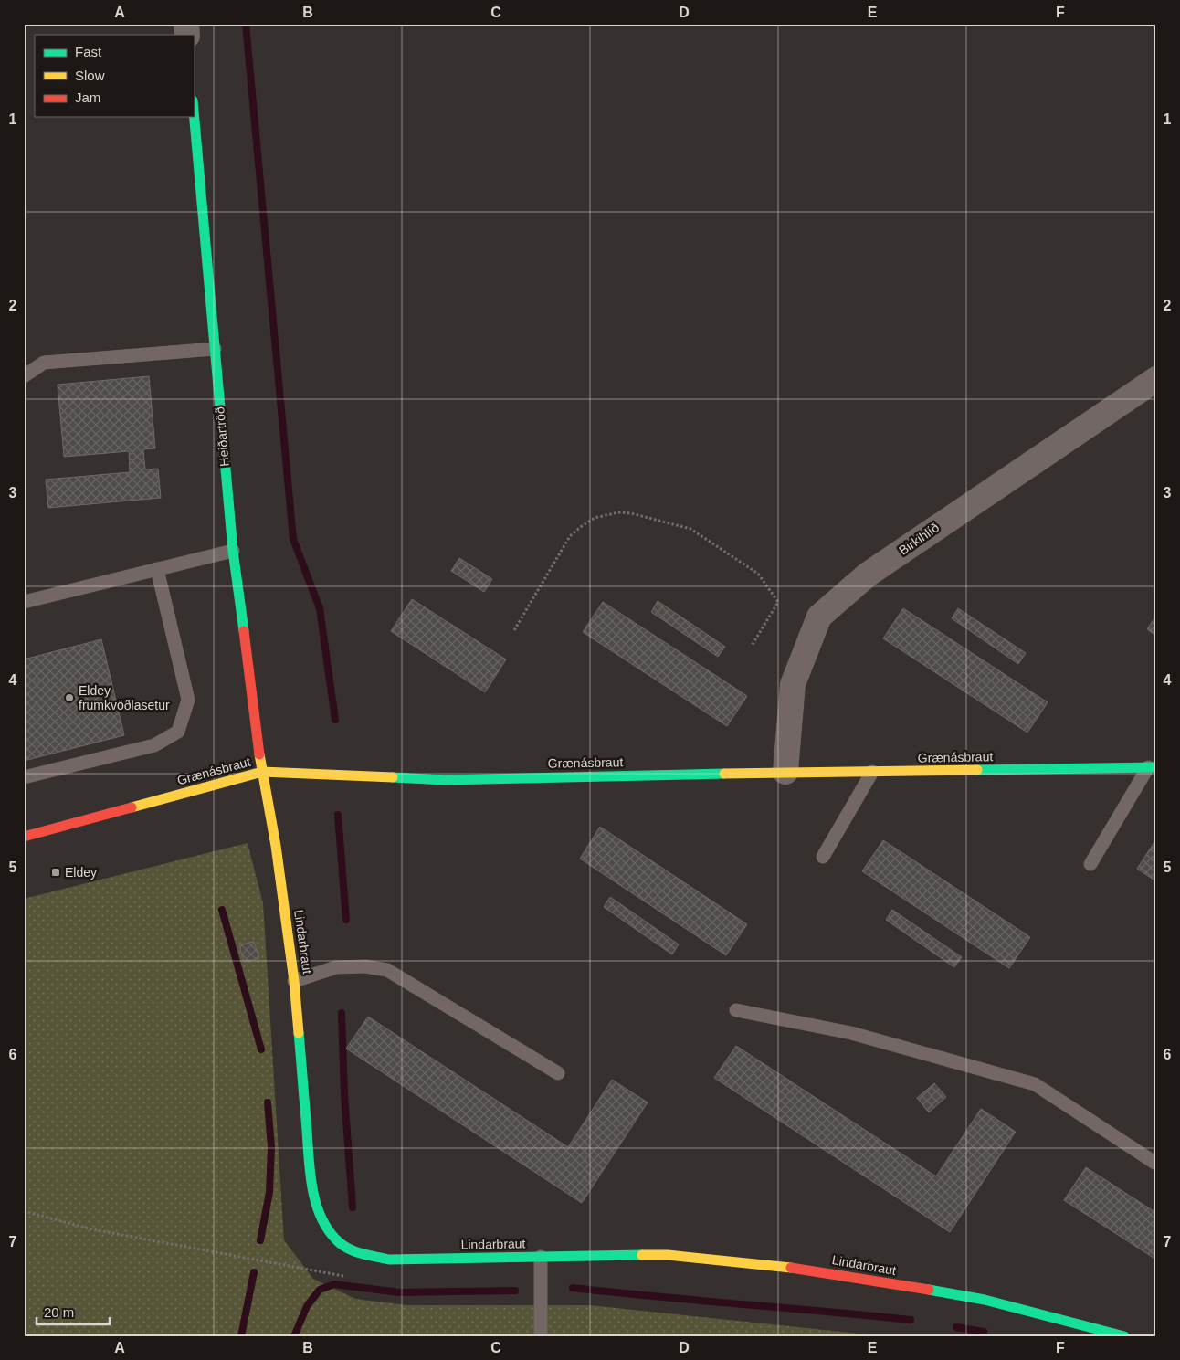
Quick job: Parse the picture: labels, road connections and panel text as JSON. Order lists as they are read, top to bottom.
{
  "streets": {
    "street": [
      "Heiðartröð",
      "Birkihlíð",
      "Grænásbraut",
      "Lindarbraut"
    ]
  },
  "crossings": [
    ["Heiðartröð", "Grænásbraut"],
    ["Heiðartröð", "Lindarbraut"],
    ["Birkihlíð", "Grænásbraut"],
    ["Grænásbraut", "Lindarbraut"]
  ],
  "places": {
    "other": ["Eldey frumkvöðlasetur"],
    "transit": ["Eldey"]
  },
  "legend": ["Fast", "Slow", "Jam"],
  "scale_bar": "20 m",
  "grid": {
    "columns": [
      "A",
      "B",
      "C",
      "D",
      "E",
      "F"
    ],
    "rows": [
      "1",
      "2",
      "3",
      "4",
      "5",
      "6",
      "7"
    ]
  }
}
